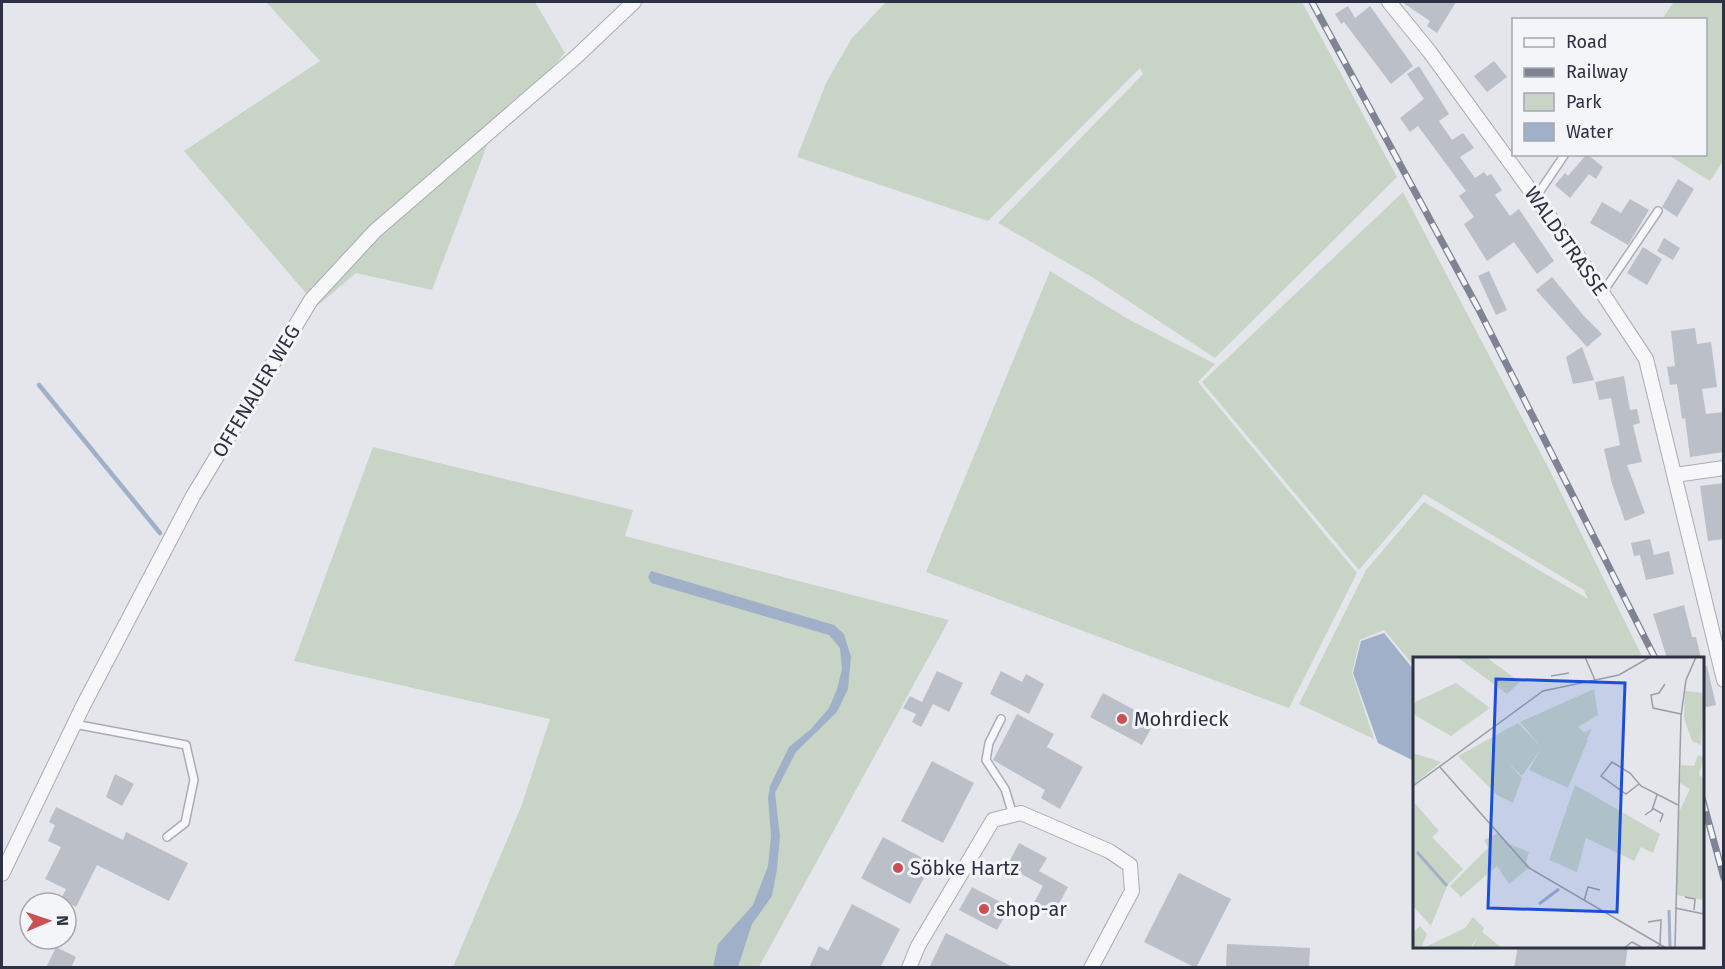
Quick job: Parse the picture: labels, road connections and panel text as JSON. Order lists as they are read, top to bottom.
{
  "streets": {
    "street": ["WALDSTRASSE", "OFFENAUER WEG"]
  },
  "places": ["Mohrdieck", "Söbke Hartz", "shop-ar"],
  "legend": [
    "Road",
    "Railway",
    "Park",
    "Water"
  ],
  "north": "right"
}
